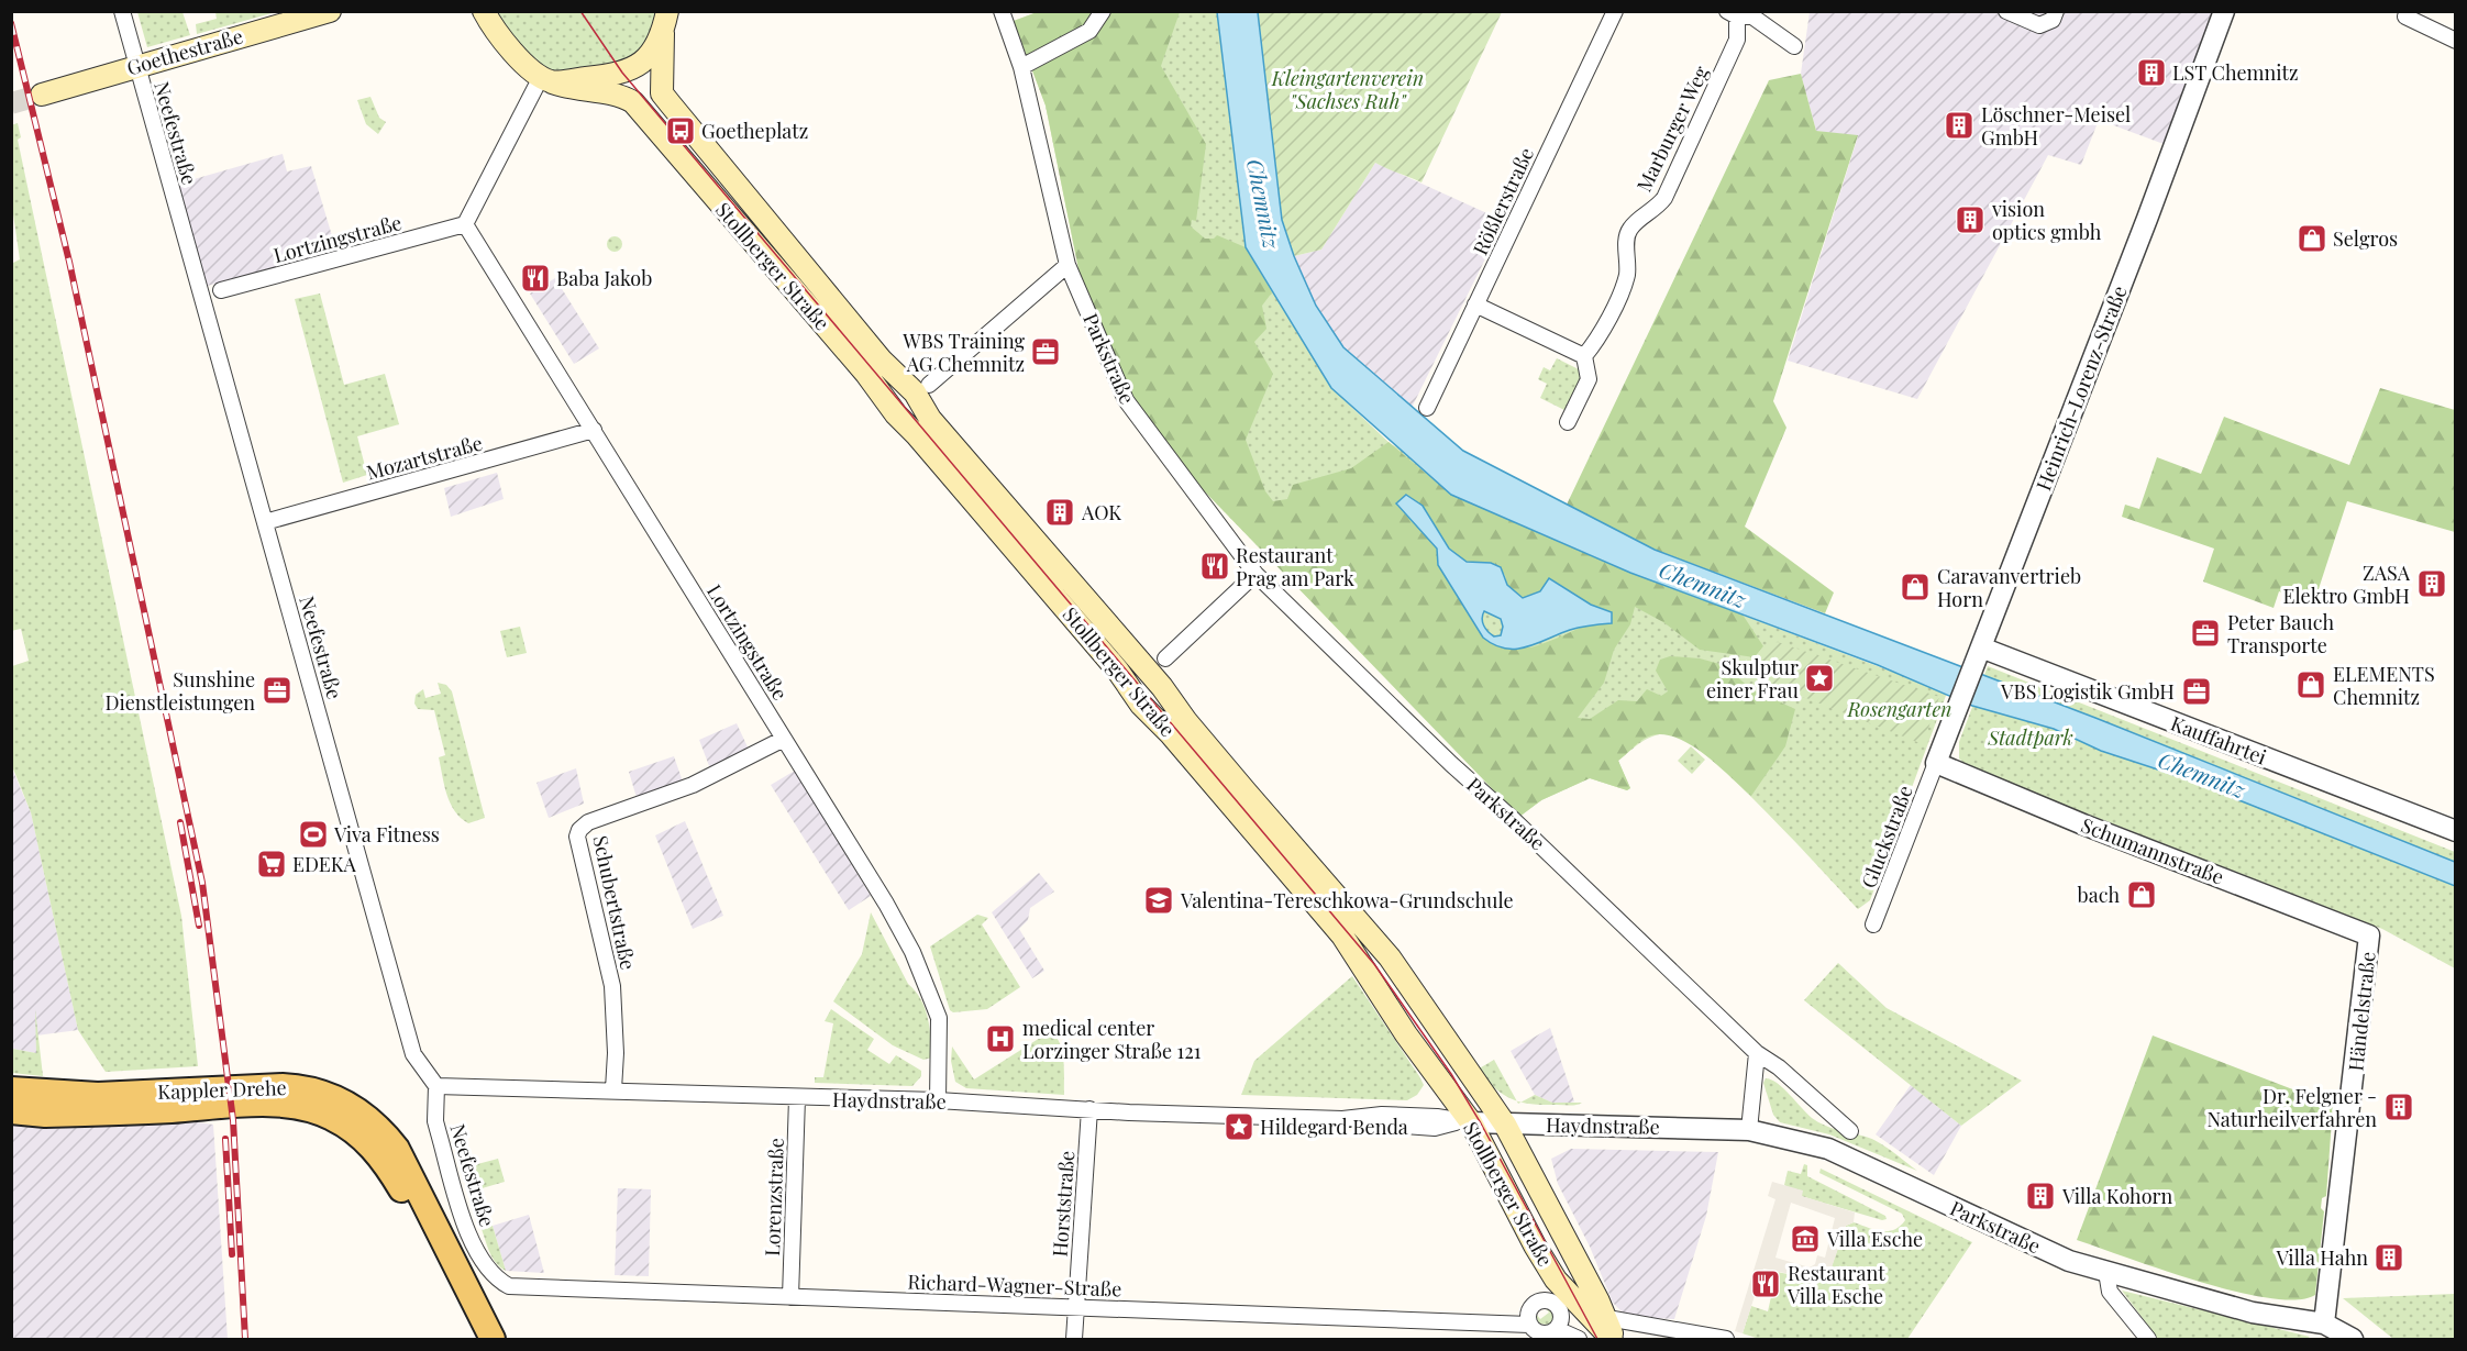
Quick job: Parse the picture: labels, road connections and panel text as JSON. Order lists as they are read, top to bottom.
{
  "streets": {
    "main road": ["Goethestraße", "Stollberger Straße", "Kappler Drehe"],
    "street": [
      "Marburger Weg",
      "Neefestraße",
      "Rößlerstraße",
      "Lortzingstraße",
      "Parkstraße",
      "Heinrich-Lorenz-Straße",
      "Mozartstraße",
      "Kauffahrtei",
      "Gluckstraße",
      "Schumannstraße",
      "Schubertstraße",
      "Händelstraße",
      "Haydnstraße",
      "Lorenzstraße",
      "Horststraße",
      "Richard-Wagner-Straße"
    ]
  },
  "crossings": [
    ["Goethestraße", "Neefestraße"],
    ["Neefestraße", "Mozartstraße"],
    ["Neefestraße", "Haydnstraße"],
    ["Neefestraße", "Richard-Wagner-Straße"],
    ["Lortzingstraße", "Mozartstraße"],
    ["Lortzingstraße", "Schubertstraße"],
    ["Lortzingstraße", "Haydnstraße"],
    ["Stollberger Straße", "Haydnstraße"],
    ["Parkstraße", "Händelstraße"],
    ["Parkstraße", "Haydnstraße"],
    ["Heinrich-Lorenz-Straße", "Kauffahrtei"],
    ["Heinrich-Lorenz-Straße", "Gluckstraße"],
    ["Heinrich-Lorenz-Straße", "Schumannstraße"],
    ["Gluckstraße", "Schumannstraße"],
    ["Schumannstraße", "Händelstraße"],
    ["Schubertstraße", "Haydnstraße"],
    ["Haydnstraße", "Lorenzstraße"],
    ["Haydnstraße", "Horststraße"],
    ["Lorenzstraße", "Richard-Wagner-Straße"],
    ["Horststraße", "Richard-Wagner-Straße"]
  ],
  "water": ["Chemnitz"],
  "parks": ["Kleingartenverein \"Sachses Ruh\"", "Rosengarten", "Stadtpark"],
  "places": {
    "building": [
      "LST Chemnitz",
      "Löschner-Meisel GmbH",
      "vision optics gmbh",
      "AOK",
      "ZASA Elektro GmbH",
      "Dr. Felgner - Naturheilverfahren",
      "Villa Kohorn",
      "Villa Hahn"
    ],
    "bus stop": ["Goetheplatz"],
    "shop": [
      "Selgros",
      "Caravanvertrieb Horn",
      "ELEMENTS Chemnitz",
      "bach"
    ],
    "restaurant": ["Baba Jakob", "Restaurant Prag am Park", "Restaurant Villa Esche"],
    "office": [
      "WBS Training AG Chemnitz",
      "Peter Bauch Transporte",
      "Sunshine Dienstleistungen",
      "VBS Logistik GmbH"
    ],
    "place": ["Skulptur einer Frau", "Hildegard Benda"],
    "sports": ["Viva Fitness"],
    "supermarket": ["EDEKA"],
    "school or university": ["Valentina-Tereschkowa-Grundschule"],
    "hospital": ["medical center Lorzinger Straße 121"],
    "museum": ["Villa Esche"]
  }
}
